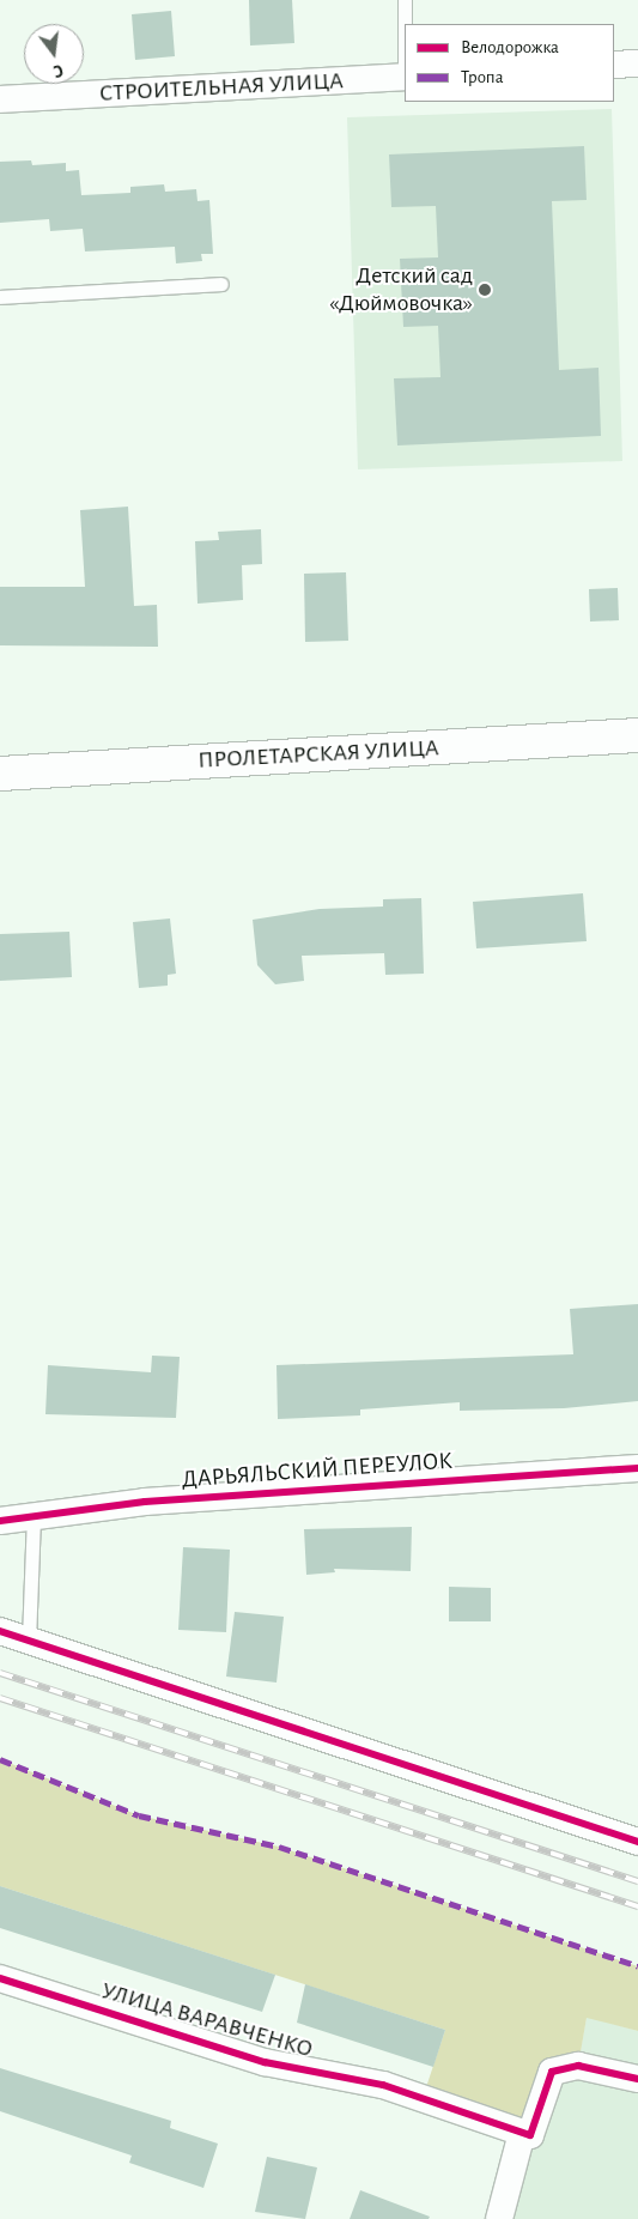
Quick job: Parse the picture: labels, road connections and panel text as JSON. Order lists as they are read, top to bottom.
{
  "streets": {
    "street": [
      "СТРОИТЕЛЬНАЯ УЛИЦА",
      "ПРОЛЕТАРСКАЯ УЛИЦА",
      "ДАРЬЯЛЬСКИЙ ПЕРЕУЛОК",
      "УЛИЦА ВАРАВЧЕНКО"
    ]
  },
  "places": ["Детский сад «Дюймовочка»"],
  "legend": ["Велодорожка", "Тропа"],
  "north": "bottom"
}
